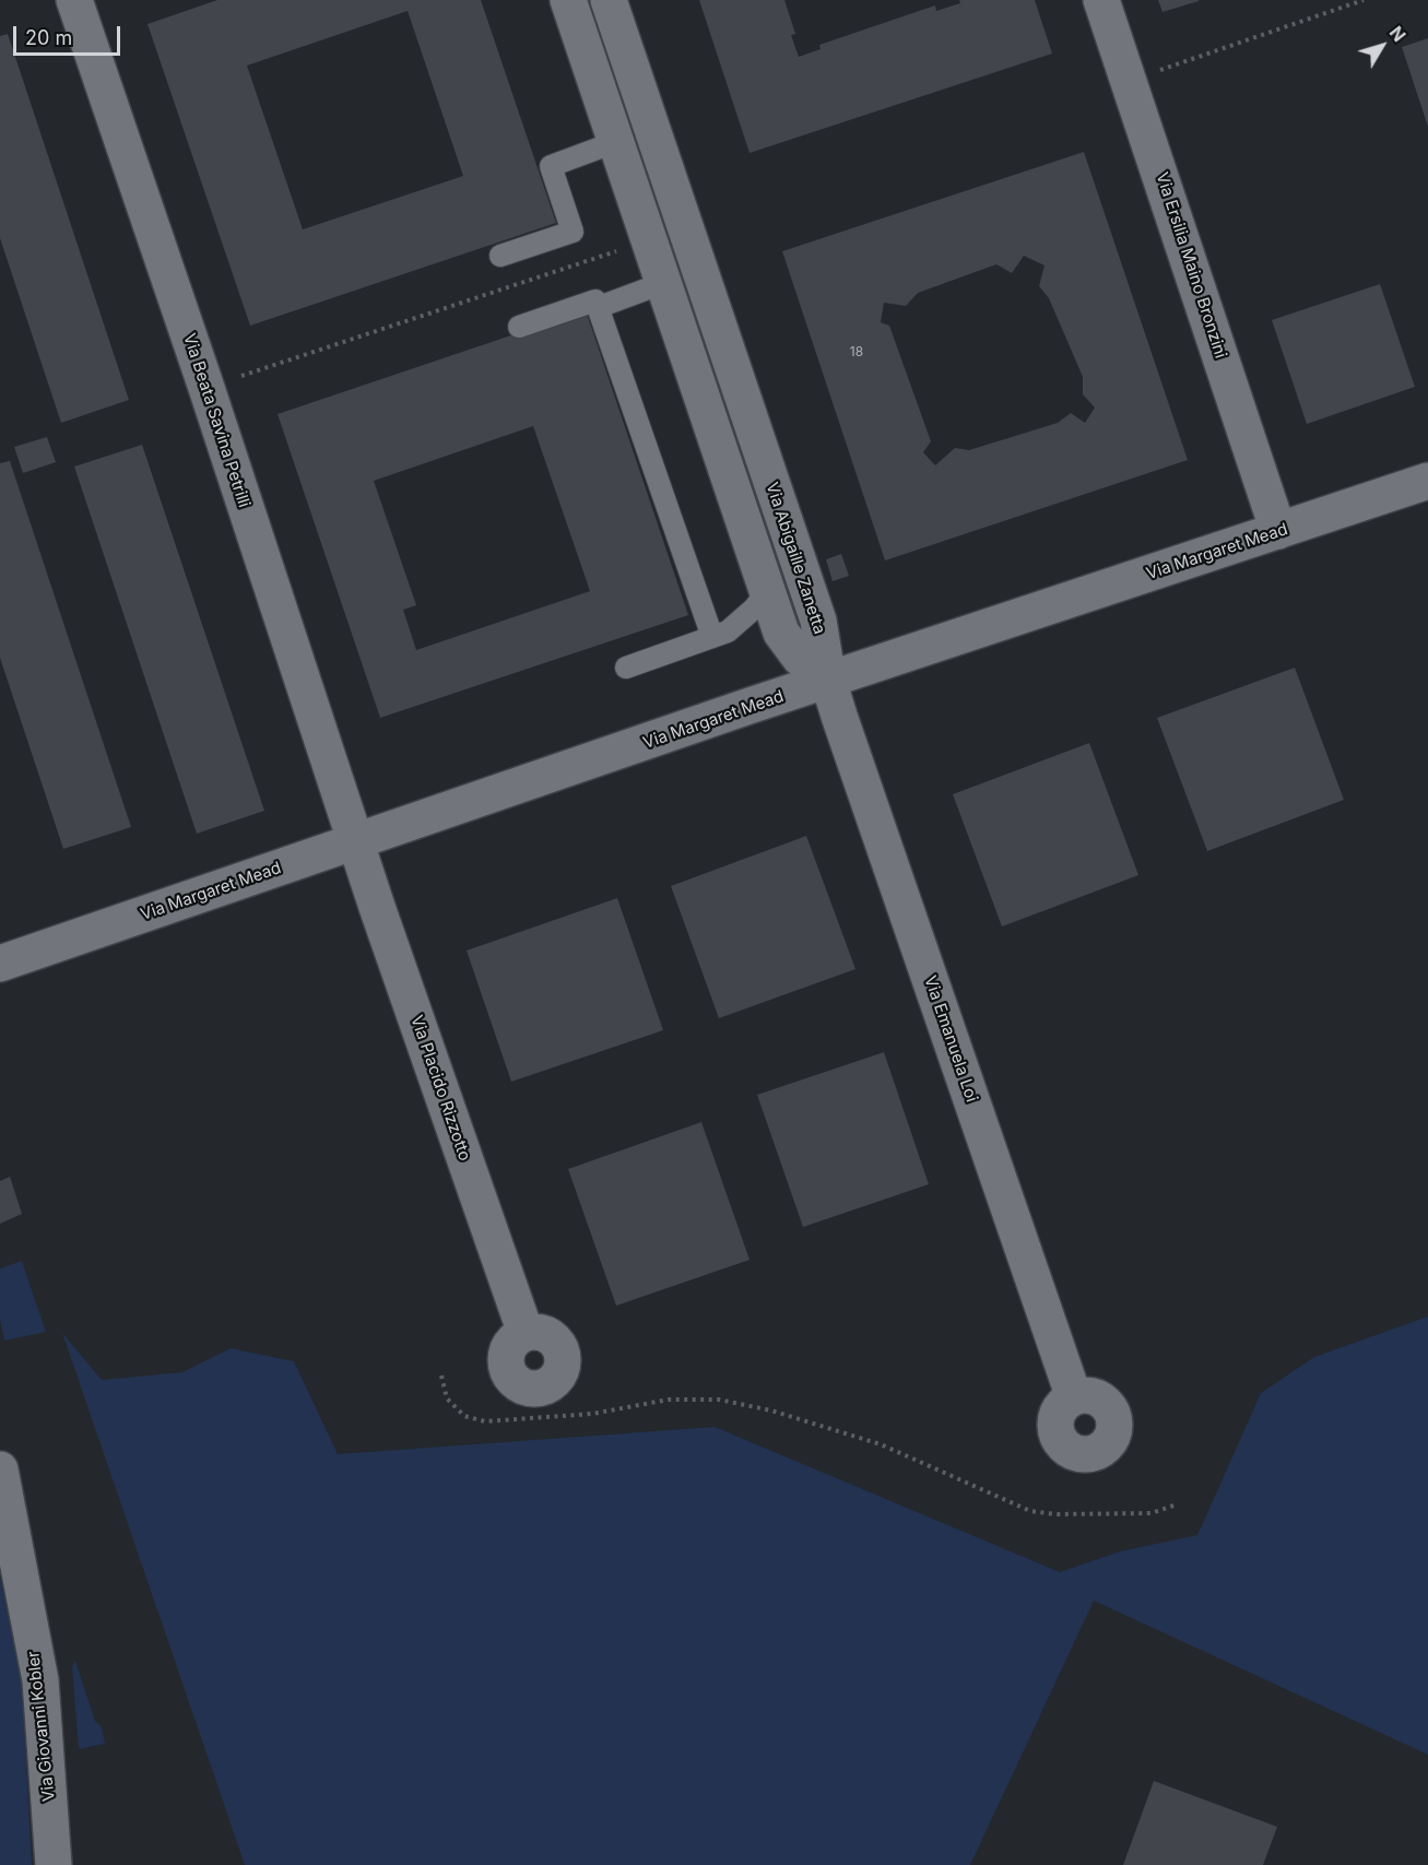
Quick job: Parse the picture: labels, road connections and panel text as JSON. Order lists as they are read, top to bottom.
{
  "streets": {
    "street": [
      "Via Ersilia Maino Bronzini",
      "Via Beata Savina Petrilli",
      "Via Margaret Mead",
      "Via Abigaille Zanetta",
      "Via Emanuela Loi",
      "Via Placido Rizzotto",
      "Via Giovanni Kobler"
    ]
  },
  "crossings": [
    ["Via Ersilia Maino Bronzini", "Via Margaret Mead"],
    ["Via Beata Savina Petrilli", "Via Margaret Mead"],
    ["Via Beata Savina Petrilli", "Via Placido Rizzotto"],
    ["Via Margaret Mead", "Via Abigaille Zanetta"],
    ["Via Margaret Mead", "Via Emanuela Loi"],
    ["Via Margaret Mead", "Via Placido Rizzotto"],
    ["Via Abigaille Zanetta", "Via Emanuela Loi"]
  ],
  "house_numbers": ["18"],
  "scale_bar": "20 m",
  "north": "top right"
}
